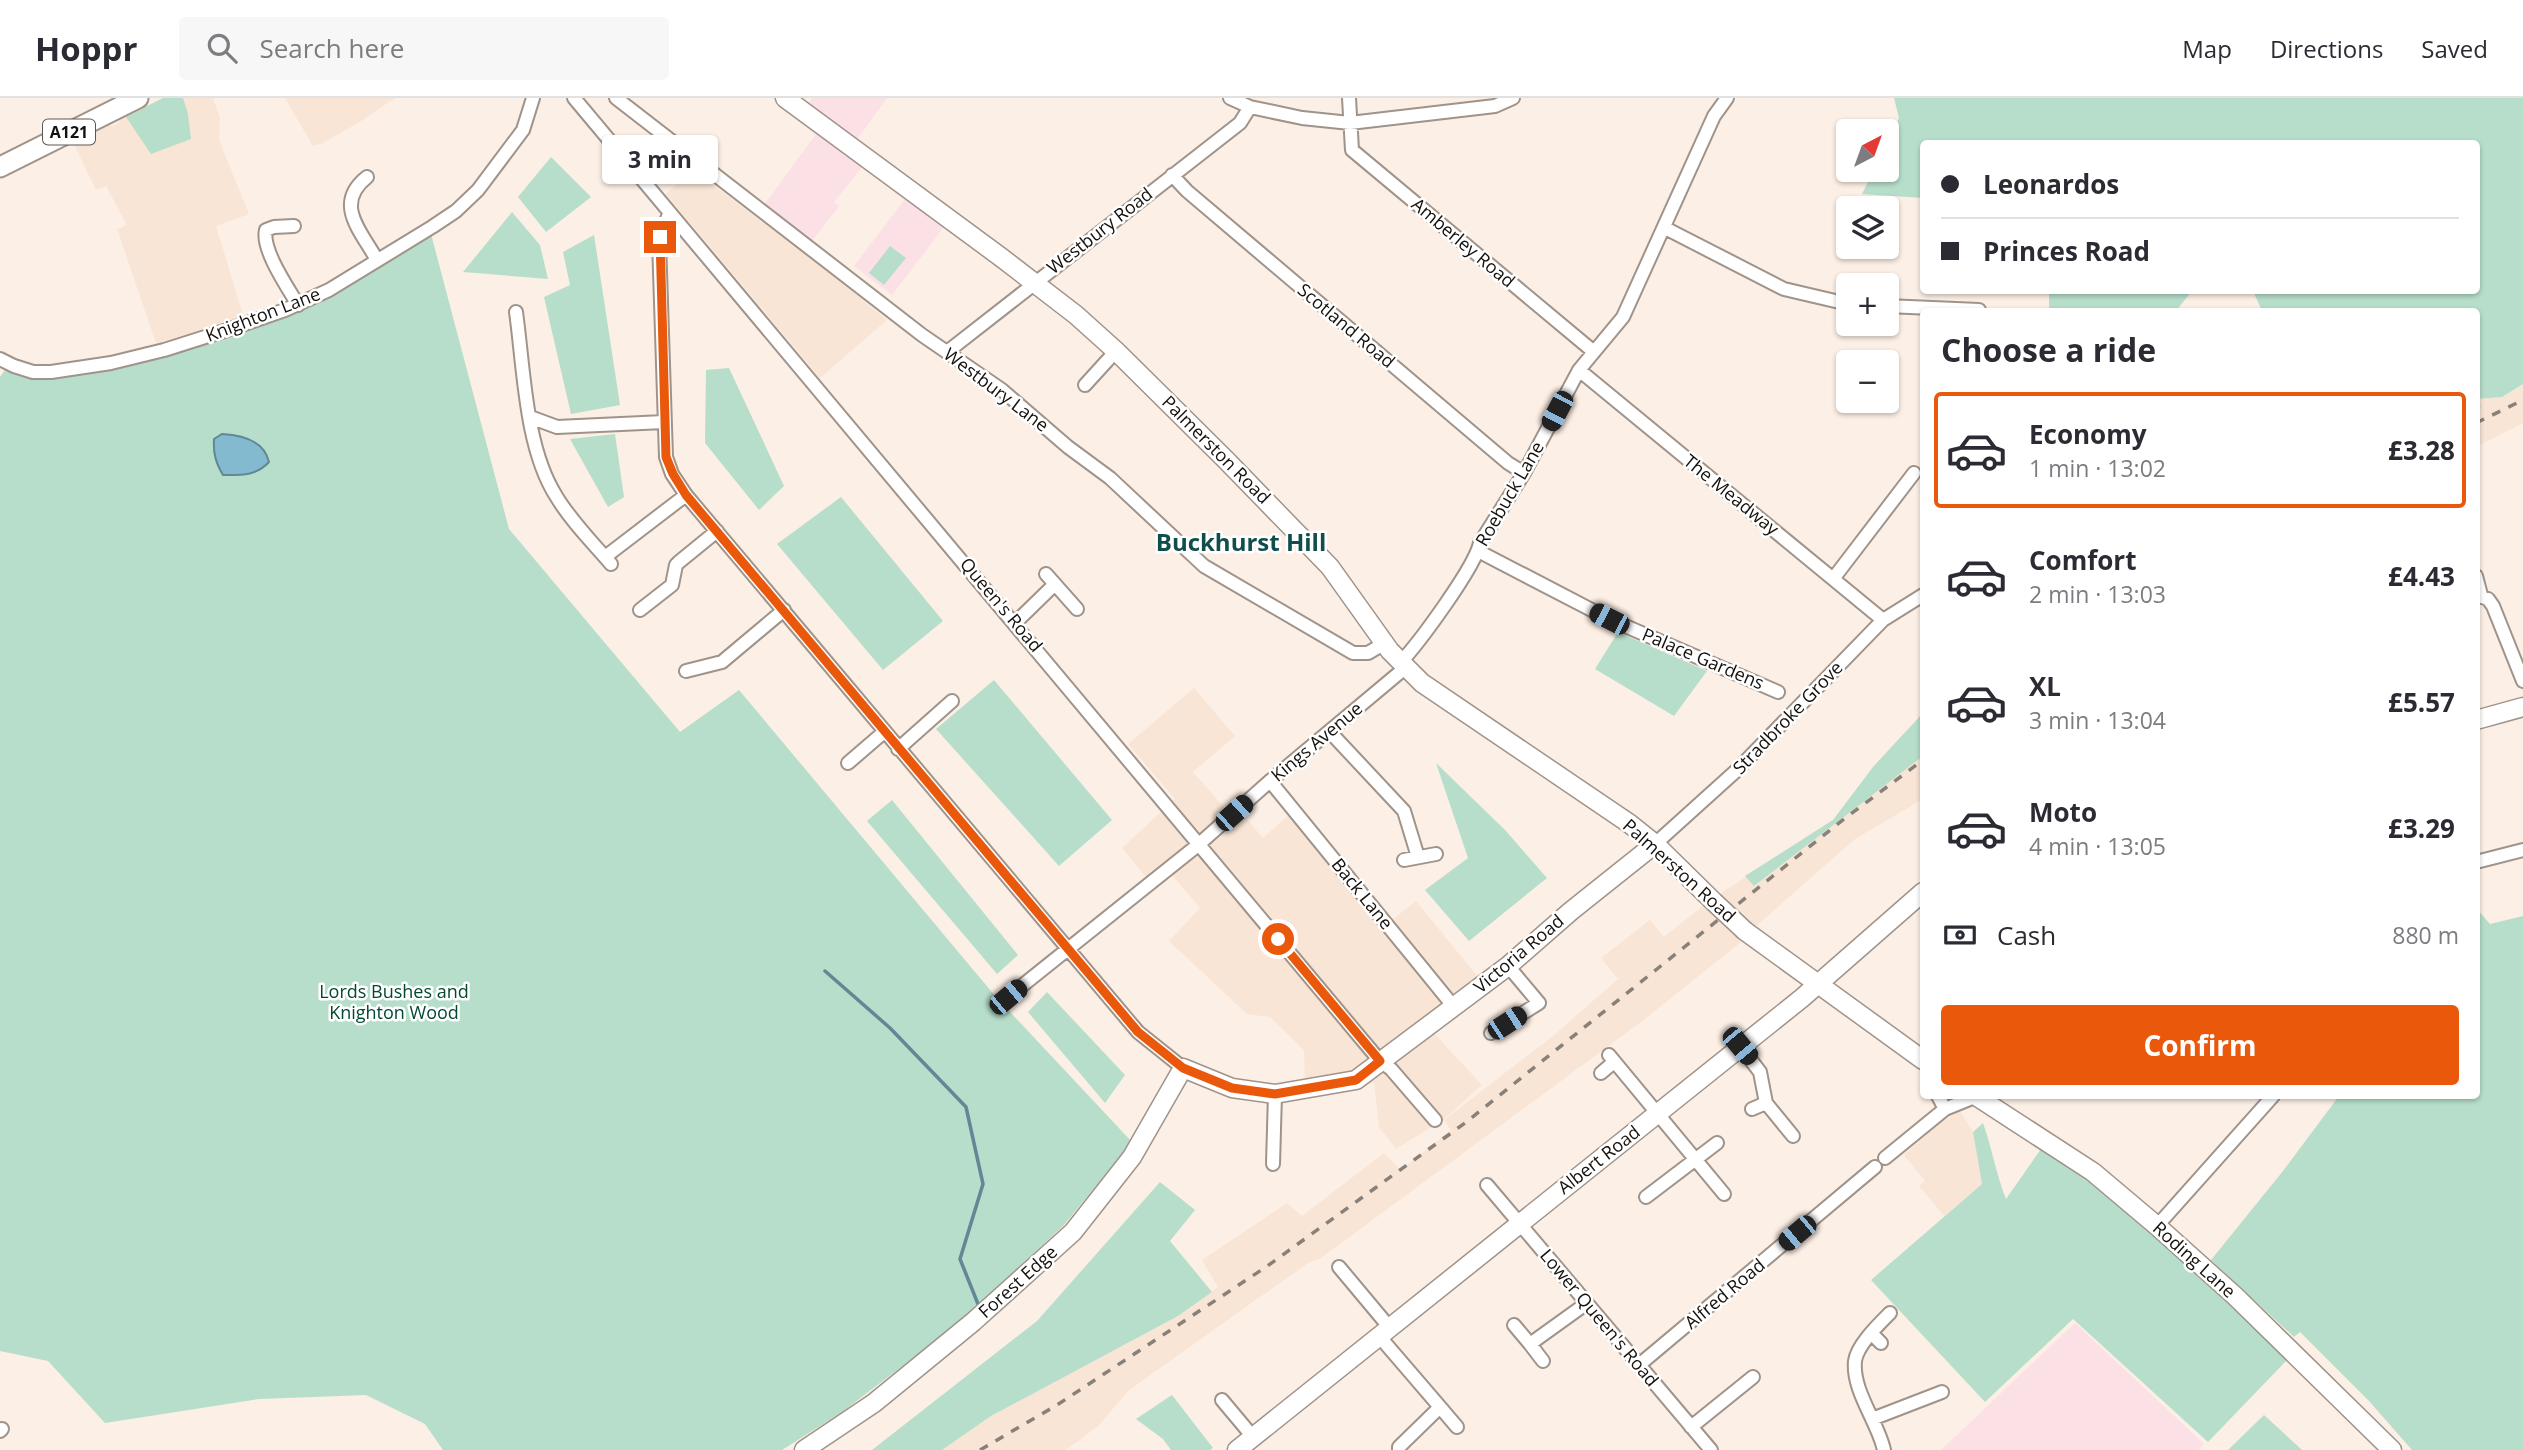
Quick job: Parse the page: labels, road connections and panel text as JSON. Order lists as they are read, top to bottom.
{
  "streets": {
    "main road": [
      "A121",
      "Palmerston Road",
      "Victoria Road",
      "Albert Road",
      "Roding Lane",
      "Forest Edge"
    ],
    "street": [
      "Westbury Road",
      "Amberley Road",
      "Knighton Lane",
      "Scotland Road",
      "Westbury Lane",
      "Roebuck Lane",
      "The Meadway",
      "Queen's Road",
      "Palace Gardens",
      "Stradbroke Grove",
      "Kings Avenue",
      "Back Lane",
      "Alfred Road",
      "Lower Queen's Road"
    ]
  },
  "crossings": [
    ["Westbury Road", "Scotland Road"],
    ["Westbury Road", "Westbury Lane"],
    ["Westbury Road", "Palmerston Road"],
    ["Amberley Road", "Roebuck Lane"],
    ["Scotland Road", "Roebuck Lane"],
    ["Westbury Lane", "Palmerston Road"],
    ["Palmerston Road", "Roebuck Lane"],
    ["Palmerston Road", "Stradbroke Grove"],
    ["Palmerston Road", "Kings Avenue"],
    ["Palmerston Road", "Victoria Road"],
    ["Palmerston Road", "Albert Road"],
    ["Roebuck Lane", "The Meadway"],
    ["Roebuck Lane", "Palace Gardens"],
    ["Roebuck Lane", "Kings Avenue"],
    ["The Meadway", "Stradbroke Grove"],
    ["Queen's Road", "Kings Avenue"],
    ["Queen's Road", "Victoria Road"],
    ["Stradbroke Grove", "Victoria Road"],
    ["Kings Avenue", "Back Lane"],
    ["Back Lane", "Victoria Road"],
    ["Victoria Road", "Forest Edge"],
    ["Albert Road", "Lower Queen's Road"],
    ["Alfred Road", "Lower Queen's Road"]
  ],
  "districts": ["Buckhurst Hill"],
  "parks": ["Lords Bushes and Knighton Wood"],
  "north": "top right",
  "page": {
    "header": "Hoppr",
    "search": "Search here",
    "nav": ["Map", "Directions", "Saved"],
    "map_buttons": ["+", "−"],
    "bubble": "3 min",
    "banner": ["Leonardos", "Princes Road"],
    "heading": "Choose a ride",
    "list": [
      {
        "name": "Economy",
        "note": "1 min · 13:02",
        "value": "£3.28"
      },
      {
        "name": "Comfort",
        "note": "2 min · 13:03",
        "value": "£4.43"
      },
      {
        "name": "XL",
        "note": "3 min · 13:04",
        "value": "£5.57"
      },
      {
        "name": "Moto",
        "note": "4 min · 13:05",
        "value": "£3.29"
      }
    ],
    "pay": ["Cash", "880 m"],
    "buttons": "Confirm"
  }
}
